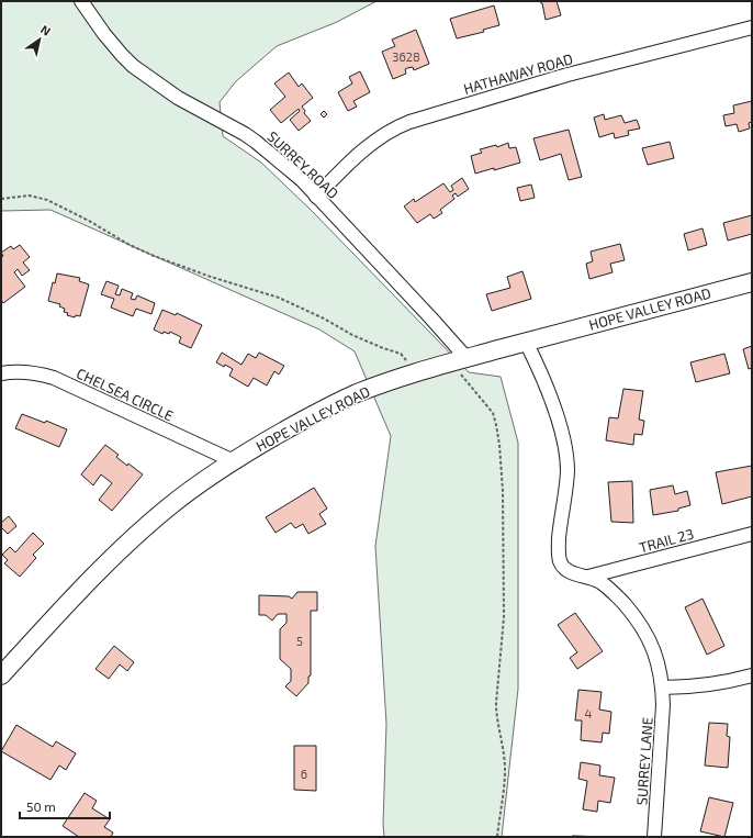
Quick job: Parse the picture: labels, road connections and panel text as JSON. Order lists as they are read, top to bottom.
{
  "streets": {
    "main road": ["HOPE VALLEY ROAD"],
    "street": [
      "HATHAWAY ROAD",
      "SURREY ROAD",
      "CHELSEA CIRCLE",
      "TRAIL 23",
      "SURREY LANE"
    ]
  },
  "crossings": [
    ["HATHAWAY ROAD", "SURREY ROAD"],
    ["SURREY ROAD", "HOPE VALLEY ROAD"],
    ["HOPE VALLEY ROAD", "CHELSEA CIRCLE"],
    ["HOPE VALLEY ROAD", "SURREY LANE"],
    ["TRAIL 23", "SURREY LANE"]
  ],
  "house_numbers": [
    "3628",
    "5",
    "4",
    "6"
  ],
  "scale_bar": "50 m",
  "north": "top right"
}
